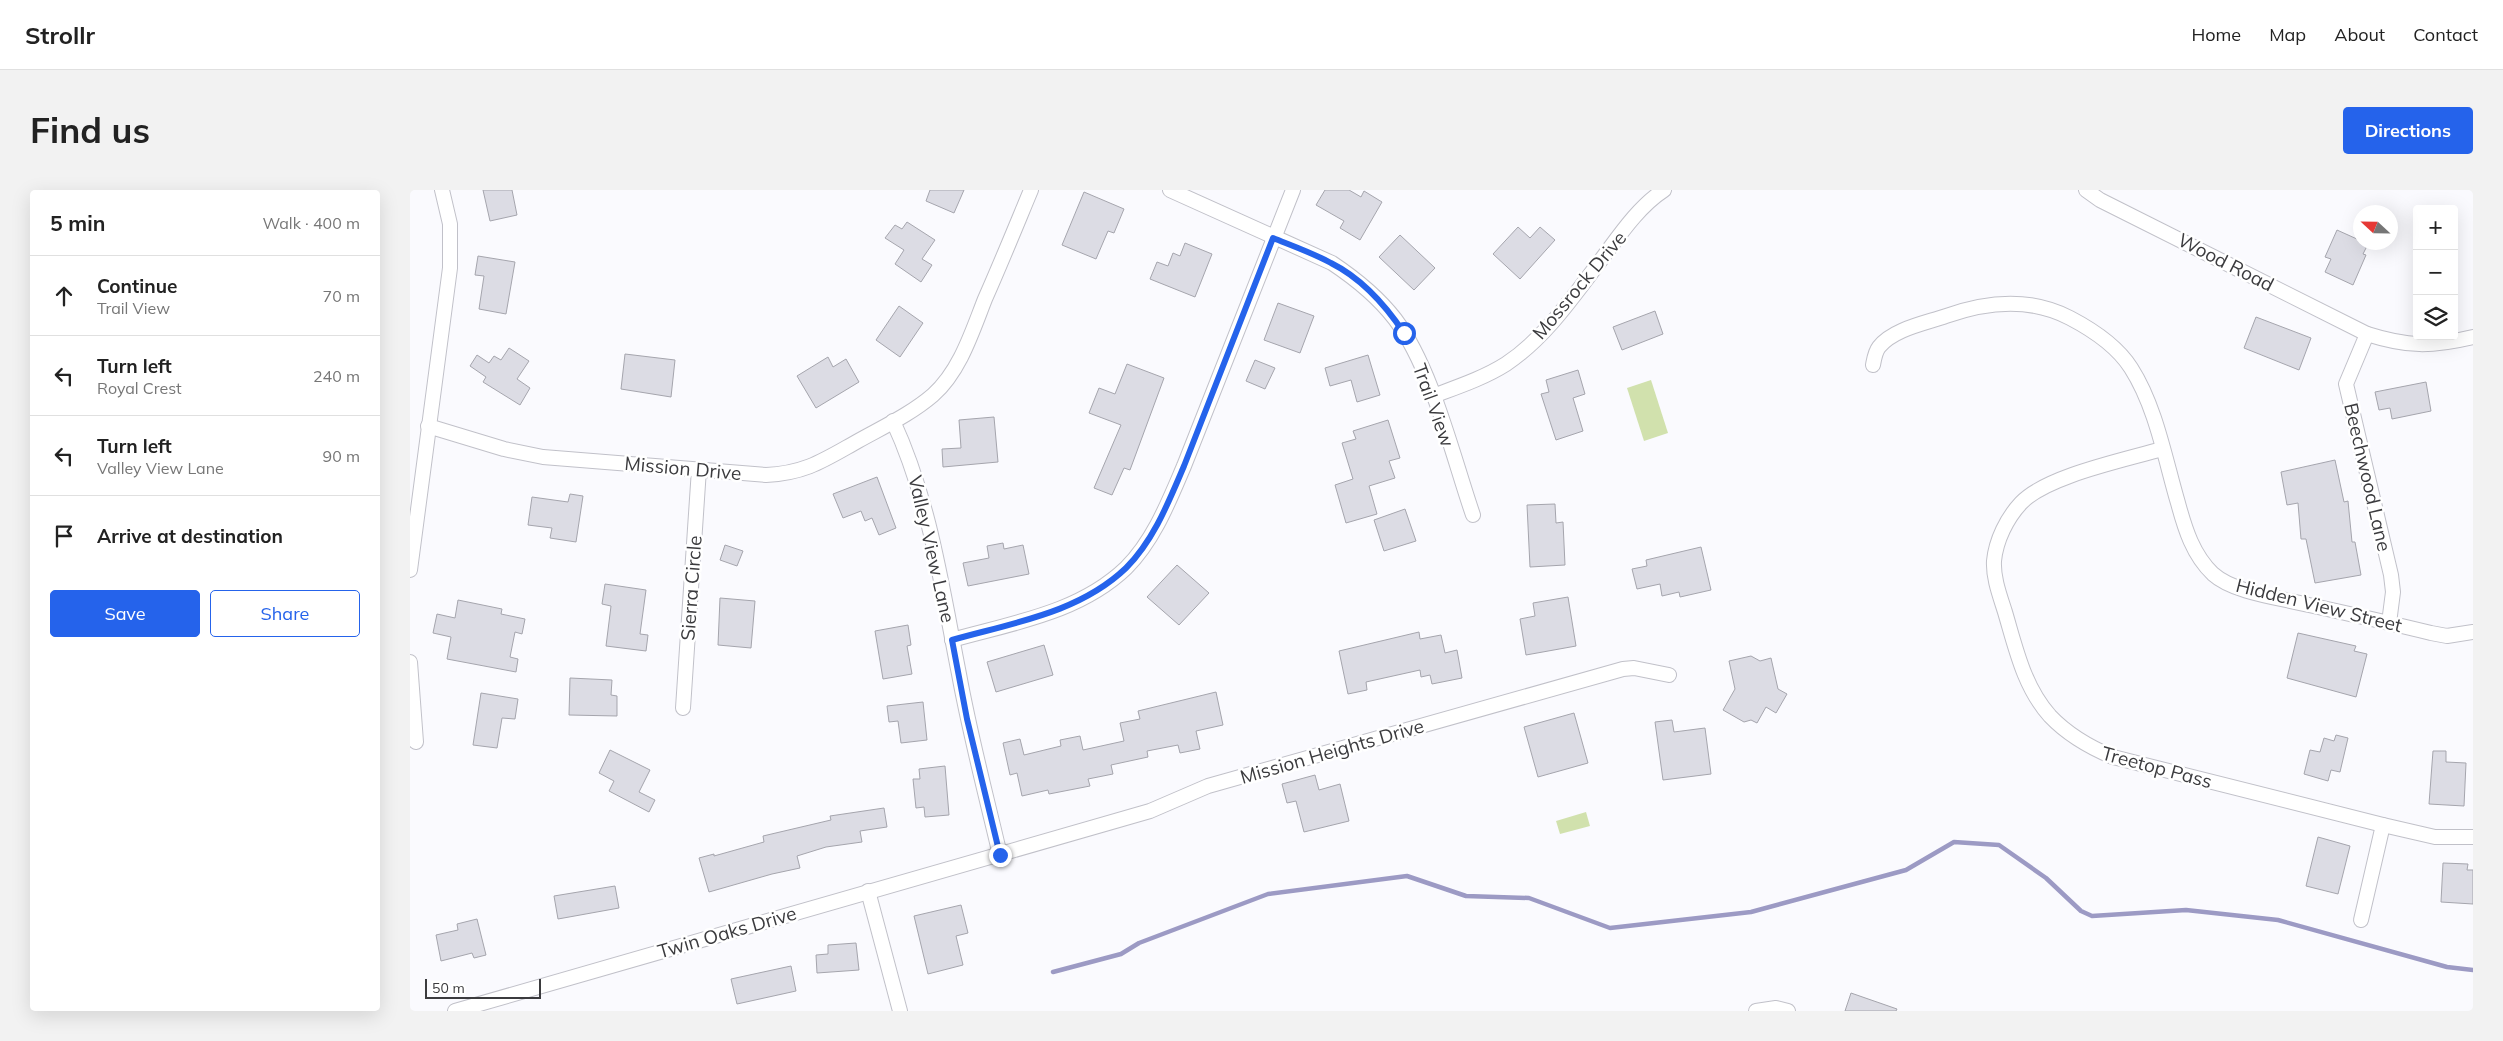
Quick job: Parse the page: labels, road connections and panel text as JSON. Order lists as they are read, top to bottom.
{
  "streets": {
    "street": [
      "Wood Road",
      "Mossrock Drive",
      "Trail View",
      "Mission Drive",
      "Beechwood Lane",
      "Valley View Lane",
      "Sierra Circle",
      "Hidden View Street",
      "Mission Heights Drive",
      "Treetop Pass",
      "Twin Oaks Drive"
    ]
  },
  "crossings": [
    ["Wood Road", "Beechwood Lane"],
    ["Mossrock Drive", "Trail View"],
    ["Mission Drive", "Valley View Lane"],
    ["Mission Drive", "Sierra Circle"],
    ["Beechwood Lane", "Hidden View Street"],
    ["Valley View Lane", "Mission Heights Drive"],
    ["Valley View Lane", "Twin Oaks Drive"],
    ["Hidden View Street", "Treetop Pass"],
    ["Mission Heights Drive", "Twin Oaks Drive"]
  ],
  "scale_bar": "50 m",
  "north": "left",
  "page": {
    "header": "Strollr",
    "nav": [
      "Home",
      "Map",
      "About",
      "Contact"
    ],
    "buttons": [
      "Directions",
      ["Save", "Share"]
    ],
    "title": "Find us",
    "heading": ["5 min", "Walk · 400 m"],
    "map_buttons": ["+", "−"],
    "list": [
      ["Continue", "Trail View", "70 m"],
      ["Turn left", "Royal Crest", "240 m"],
      ["Turn left", "Valley View Lane", "90 m"],
      "Arrive at destination"
    ],
    "scale": "50 m"
  }
}
